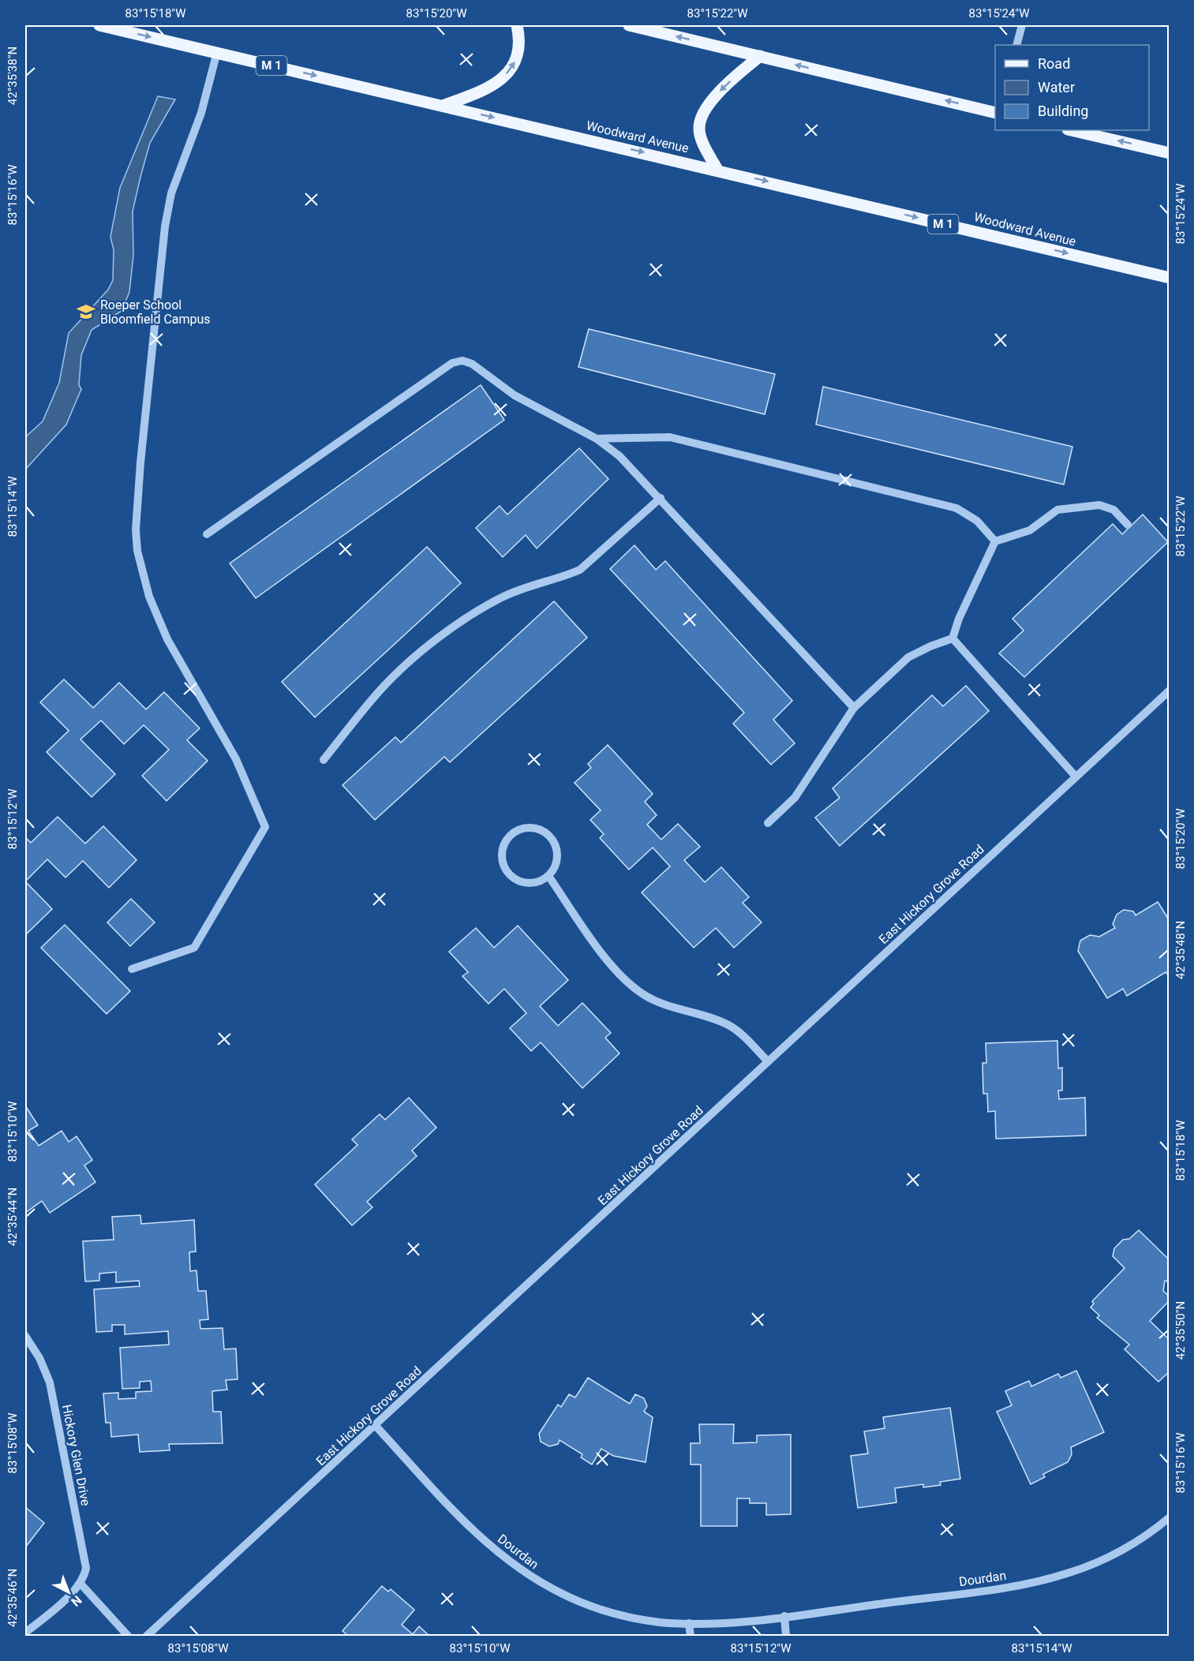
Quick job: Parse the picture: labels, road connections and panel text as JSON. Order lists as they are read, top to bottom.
{
  "streets": {
    "main road": ["M 1", "Woodward Avenue"],
    "street": ["East Hickory Grove Road", "Hickory Glen Drive", "Dourdan"]
  },
  "crossings": [
    ["East Hickory Grove Road", "Dourdan"]
  ],
  "one_way": ["Woodward Avenue"],
  "places": {
    "school or university": ["Roeper School Bloomfield Campus"]
  },
  "legend": ["Road", "Water", "Building"],
  "north": "bottom right",
  "coordinates": [
    "83°15'18\"W",
    "83°15'20\"W",
    "83°15'22\"W",
    "83°15'24\"W",
    "42°35'38\"N",
    "83°15'16\"W",
    "83°15'14\"W",
    "83°15'12\"W",
    "42°35'48\"N",
    "83°15'10\"W",
    "42°35'44\"N",
    "42°35'50\"N",
    "83°15'08\"W",
    "42°35'46\"N"
  ]
}
